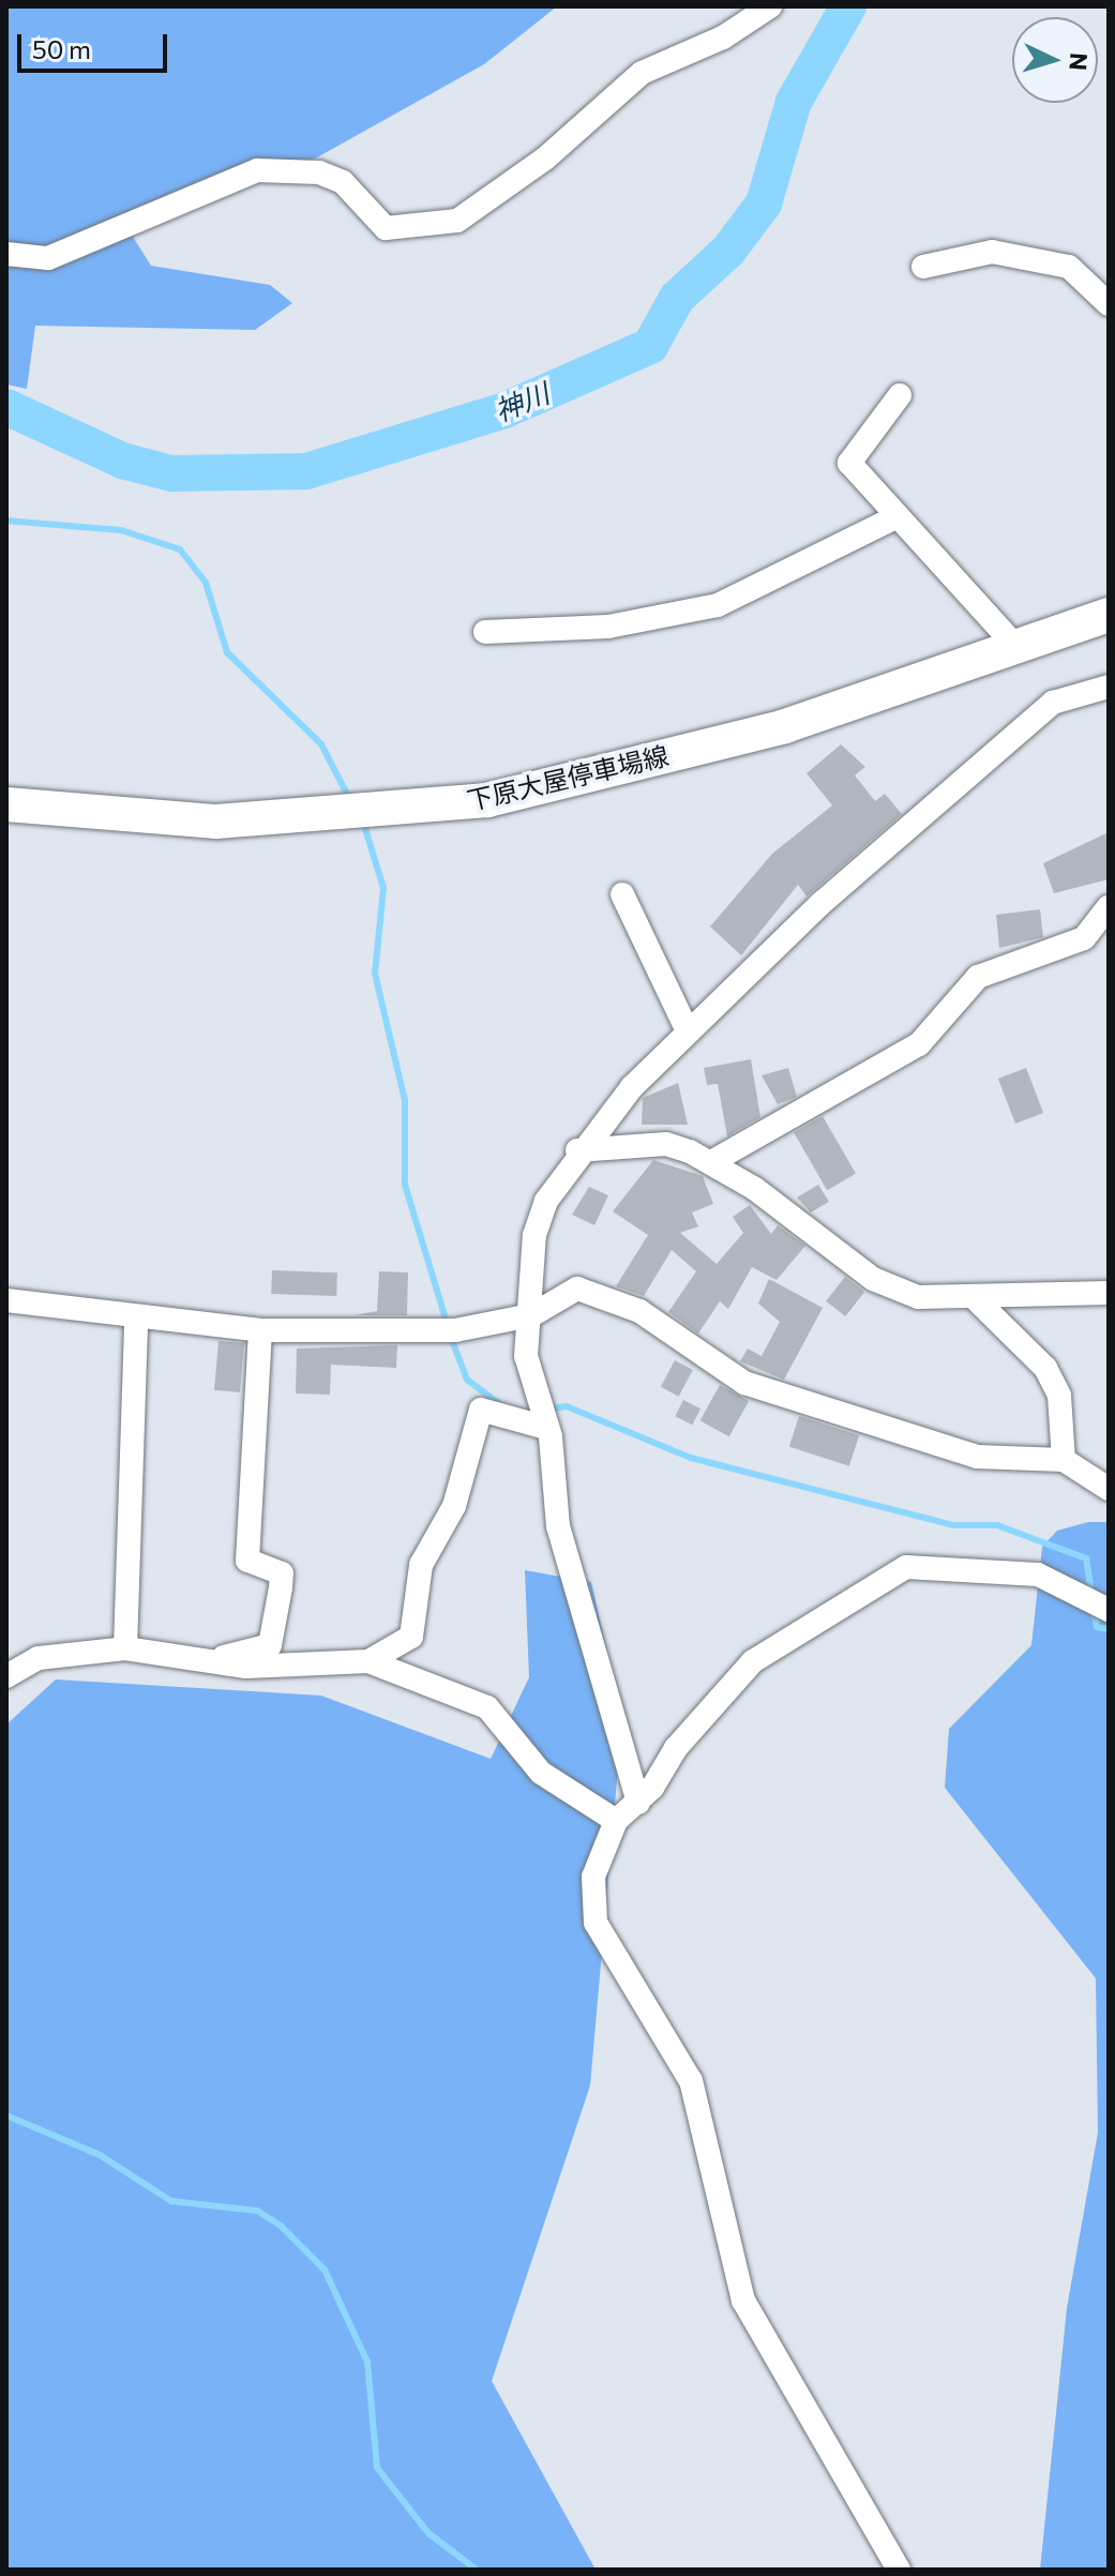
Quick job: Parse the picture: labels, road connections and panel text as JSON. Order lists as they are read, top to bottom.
{
  "streets": {
    "main road": ["下原大屋停車場線"]
  },
  "water": ["神川"],
  "scale_bar": "50 m",
  "north": "right"
}
